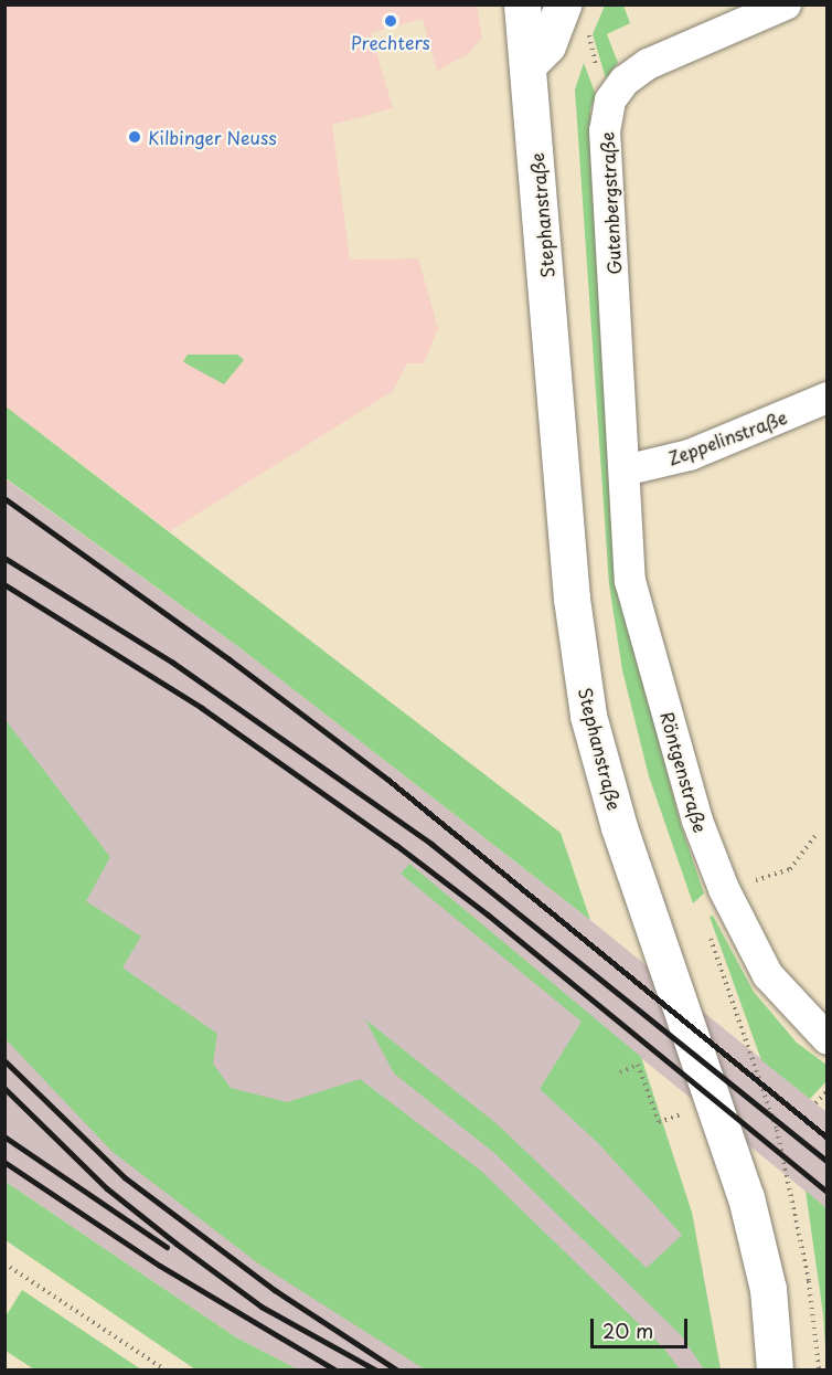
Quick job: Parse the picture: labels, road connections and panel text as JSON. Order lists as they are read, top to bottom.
{
  "streets": {
    "street": [
      "Gutenbergstraße",
      "Stephanstraße",
      "Zeppelinstraße",
      "Röntgenstraße"
    ]
  },
  "crossings": [
    ["Gutenbergstraße", "Zeppelinstraße"],
    ["Gutenbergstraße", "Röntgenstraße"],
    ["Zeppelinstraße", "Röntgenstraße"]
  ],
  "places": ["Prechters", "Kilbinger Neuss"],
  "scale_bar": "20 m"
}
